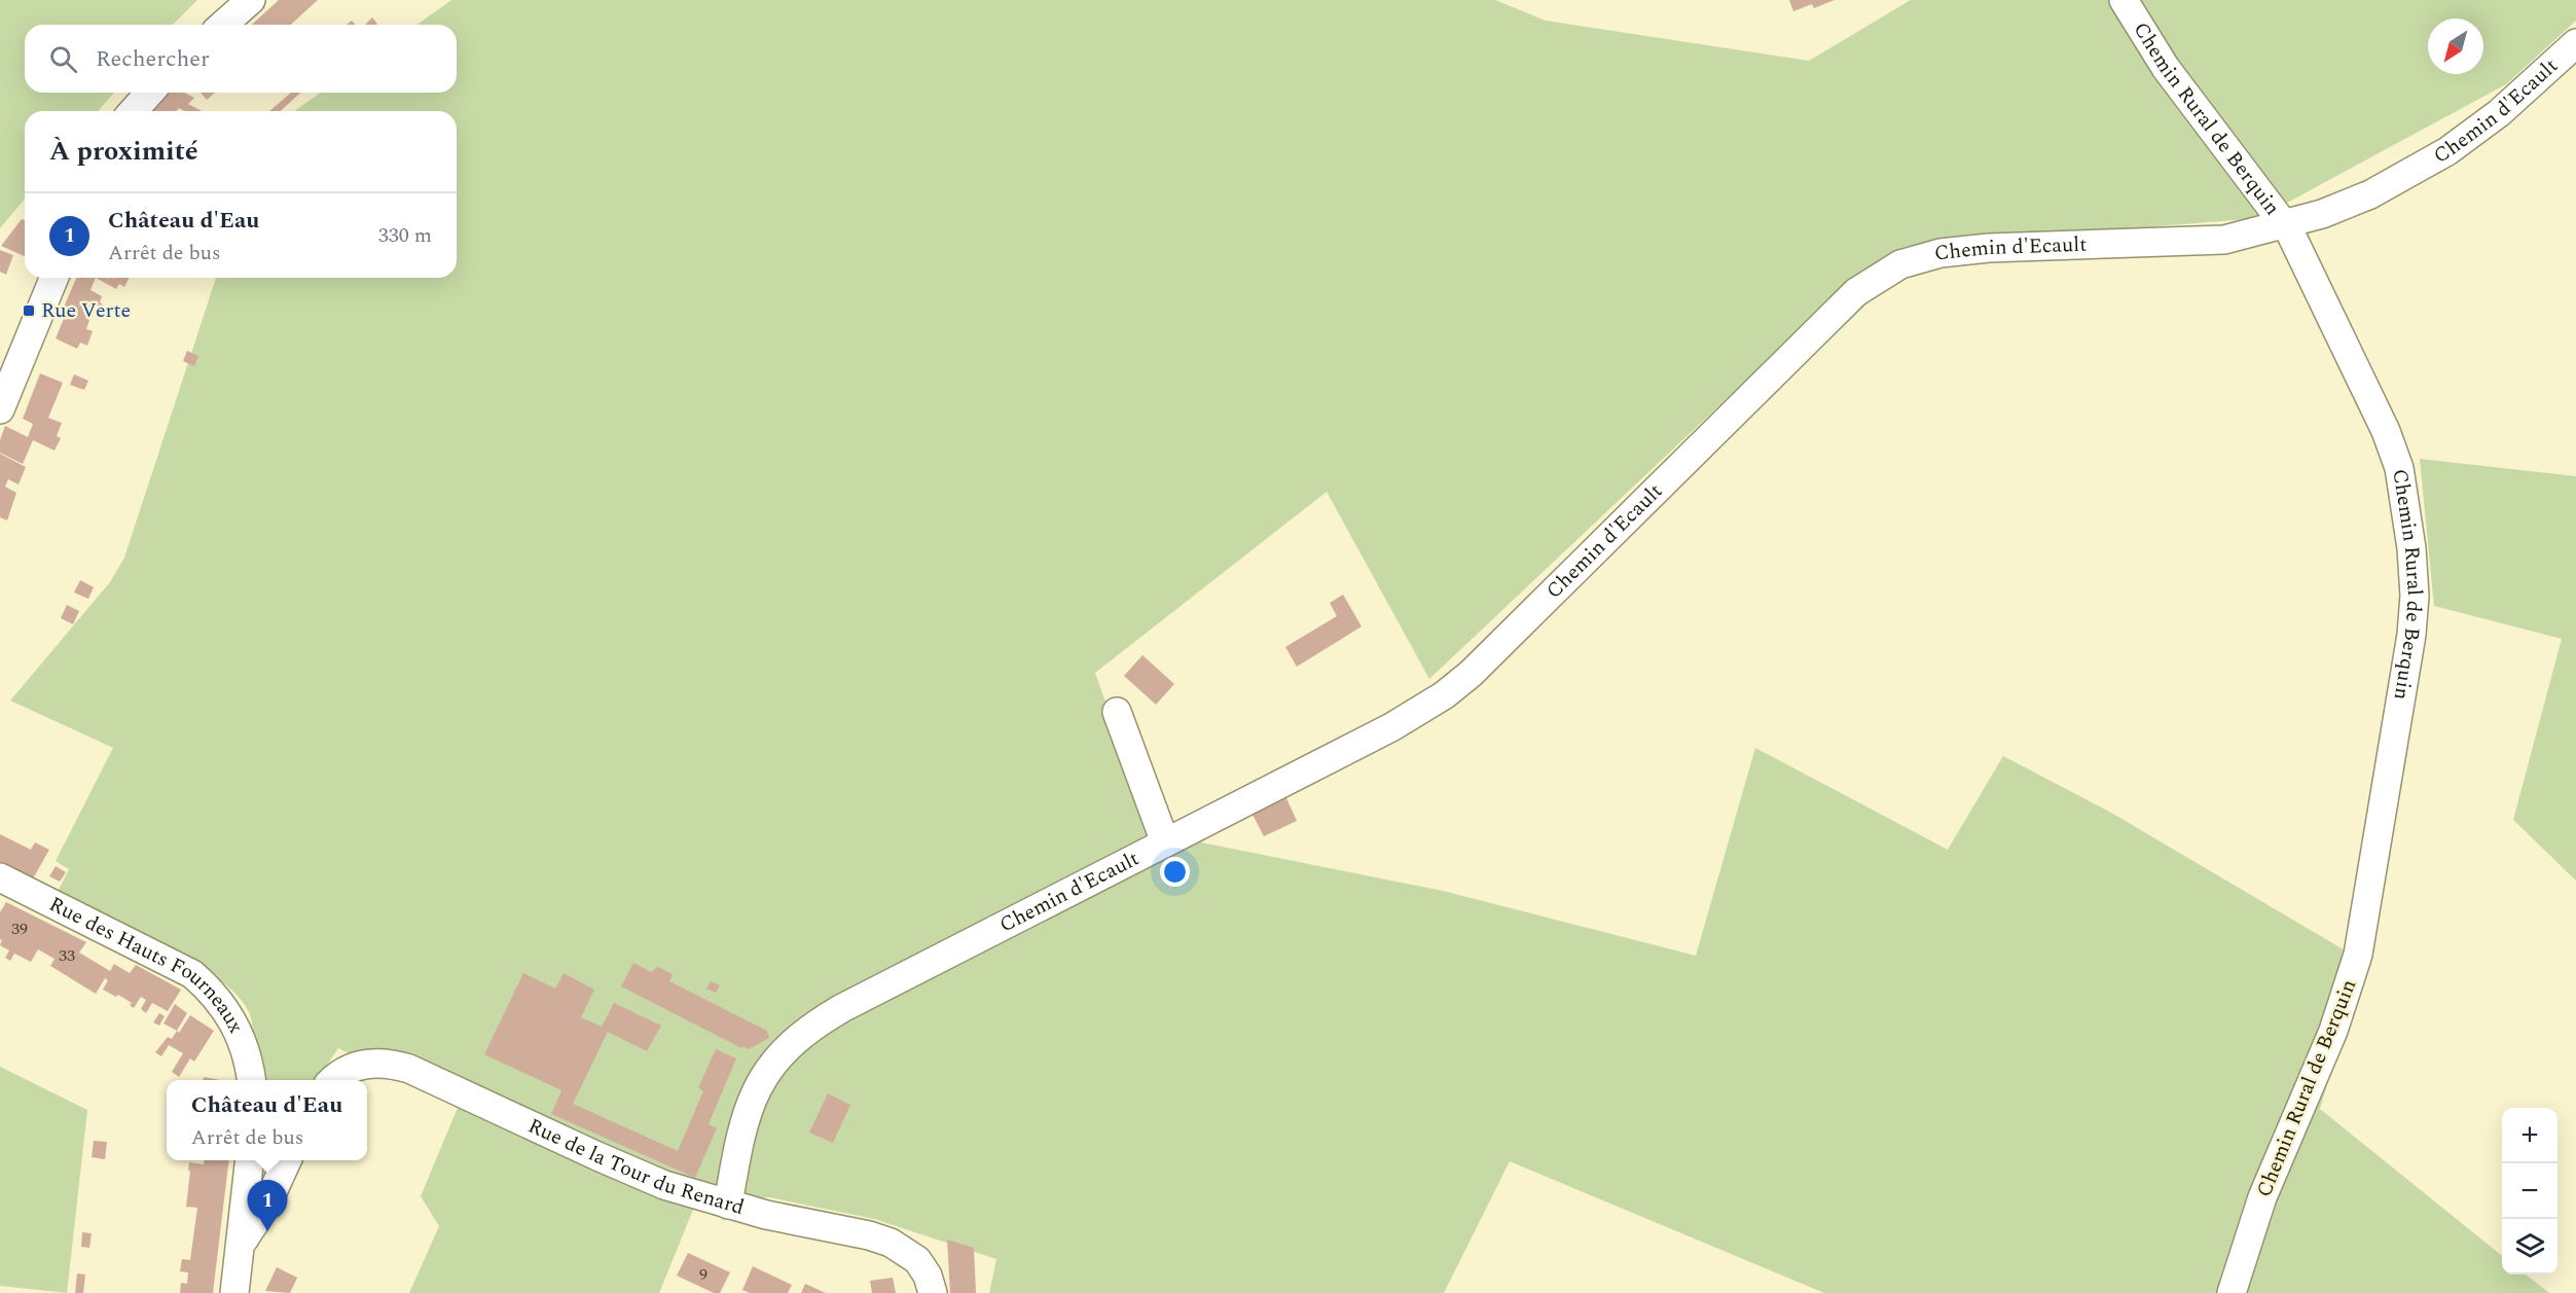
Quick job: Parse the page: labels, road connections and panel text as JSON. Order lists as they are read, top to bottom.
{
  "streets": {
    "street": [
      "Chemin d'Ecault",
      "Chemin Rural de Berquin",
      "Rue des Hauts Fourneaux",
      "Rue de la Tour du Renard"
    ]
  },
  "crossings": [
    ["Chemin d'Ecault", "Chemin Rural de Berquin"],
    ["Chemin d'Ecault", "Rue de la Tour du Renard"]
  ],
  "places": {
    "transit": ["Rue Verte"]
  },
  "house_numbers": ["39", "33", "9"],
  "north": "bottom left",
  "page": {
    "search": "Rechercher",
    "heading": "À proximité",
    "list": [
      {
        "mark": "1",
        "name": "Château d'Eau",
        "note": "Arrêt de bus",
        "value": "330 m"
      }
    ],
    "popup": ["Château d'Eau", "Arrêt de bus"],
    "map_buttons": ["+", "−"],
    "pins": "1"
  }
}
